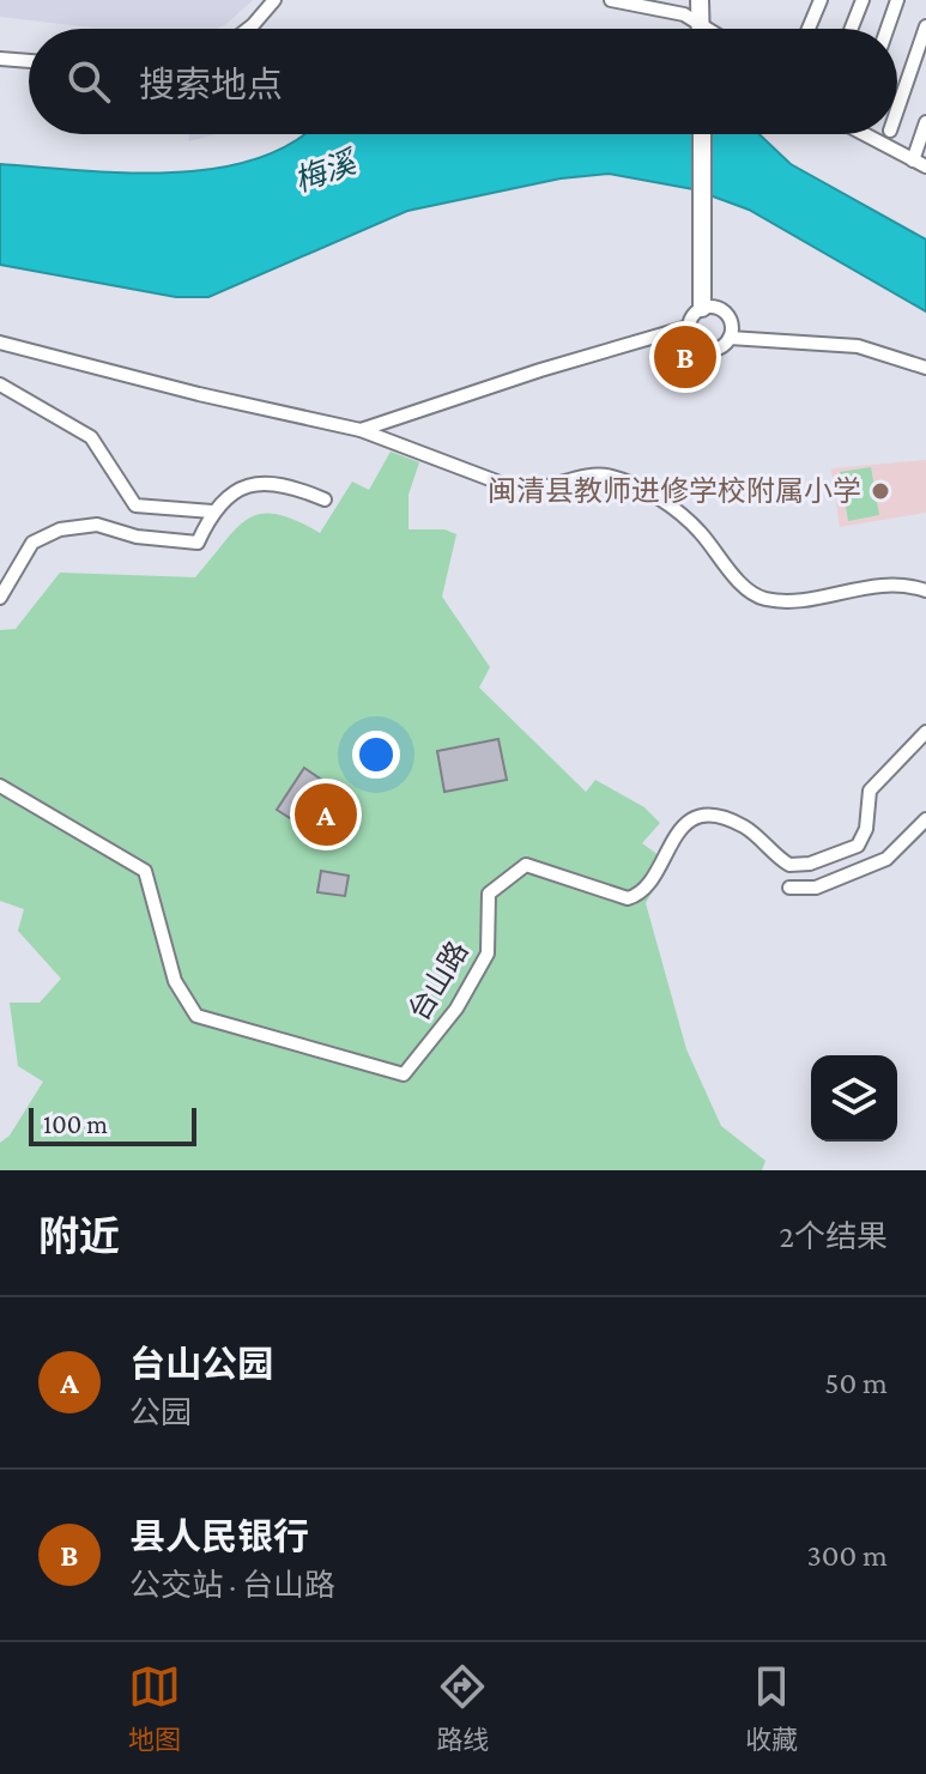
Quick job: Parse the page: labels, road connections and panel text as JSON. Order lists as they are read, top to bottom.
{
  "streets": {
    "street": ["台山路"]
  },
  "water": ["梅溪"],
  "places": ["闽清县教师进修学校附属小学"],
  "scale_bar": "100 m",
  "page": {
    "search": "搜索地点",
    "pins": ["B", "A"],
    "scale": "100 m",
    "heading": ["附近", "2个结果"],
    "list": [
      {
        "mark": "A",
        "name": "台山公园",
        "note": "公园",
        "value": "50 m"
      },
      {
        "mark": "B",
        "name": "县人民银行",
        "note": "公交站 · 台山路",
        "value": "300 m"
      }
    ],
    "nav": ["地图", "路线", "收藏"]
  }
}
